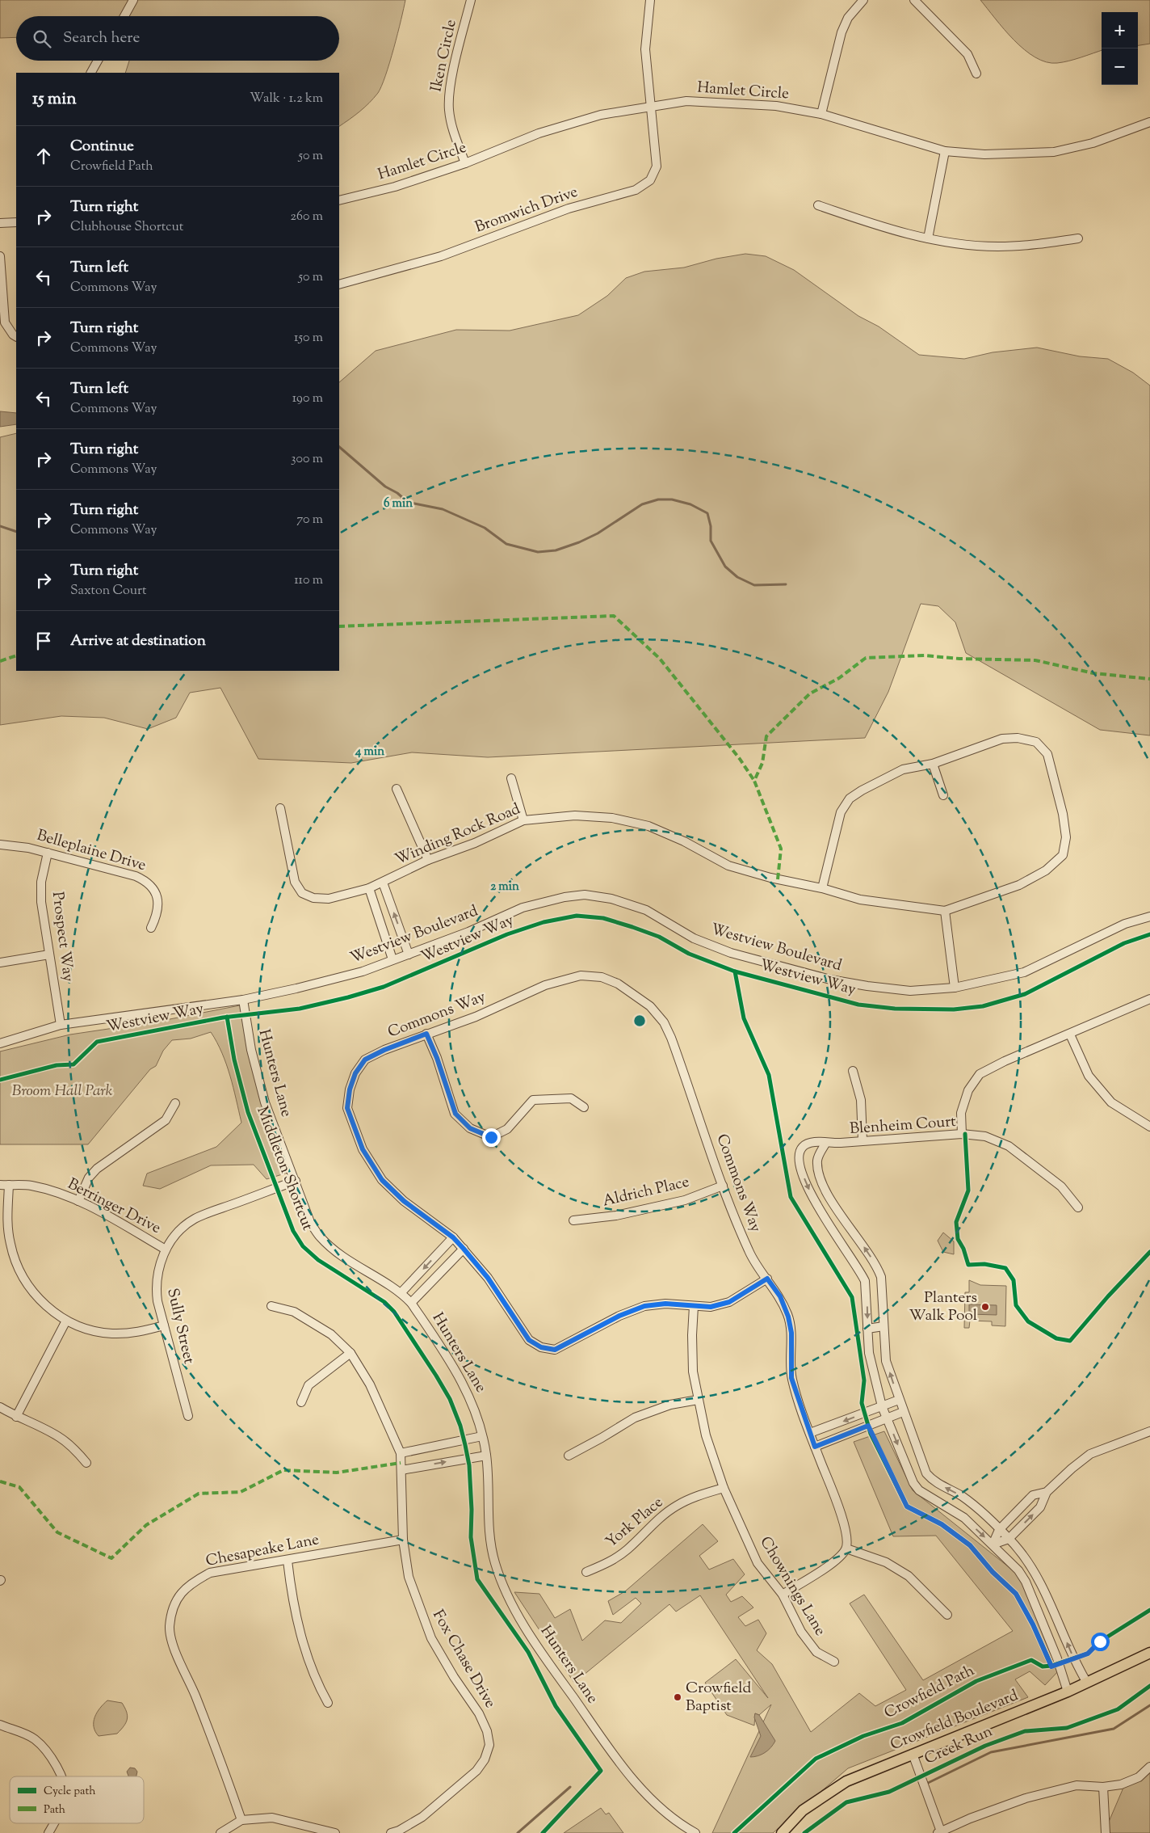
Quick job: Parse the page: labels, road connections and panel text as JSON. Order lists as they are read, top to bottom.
{
  "streets": {
    "main road": ["Crowfield Boulevard"],
    "street": [
      "Iken Circle",
      "Hamlet Circle",
      "Bromwich Drive",
      "Winding Rock Road",
      "Belleplaine Drive",
      "Westview Boulevard",
      "Prospect Way",
      "Commons Way",
      "Hunters Lane",
      "Blenheim Court",
      "Aldrich Place",
      "Berringer Drive",
      "Sully Street",
      "York Place",
      "Chesapeake Lane",
      "Chownings Lane",
      "Fox Chase Drive"
    ],
    "cycle path": [
      "Westview Way",
      "Middleton Shortcut",
      "Crowfield Path",
      "Creek Run"
    ]
  },
  "crossings": [
    ["Iken Circle", "Hamlet Circle"],
    ["Hamlet Circle", "Bromwich Drive"],
    ["Winding Rock Road", "Westview Boulevard"],
    ["Belleplaine Drive", "Prospect Way"],
    ["Westview Boulevard", "Prospect Way"],
    ["Westview Boulevard", "Hunters Lane"],
    ["Commons Way", "Aldrich Place"],
    ["Commons Way", "Chownings Lane"],
    ["Hunters Lane", "Sully Street"],
    ["Berringer Drive", "Sully Street"],
    ["York Place", "Chownings Lane"],
    ["Chesapeake Lane", "Fox Chase Drive"]
  ],
  "parks": ["Broom Hall Park"],
  "places": ["Planters Walk Pool", "Crowfield Baptist"],
  "legend": ["Cycle path", "Path"],
  "page": {
    "map_buttons": ["+", "−"],
    "search": "Search here",
    "heading": ["15 min", "Walk · 1.2 km"],
    "list": [
      ["Continue", "Crowfield Path", "50 m"],
      ["Turn right", "Clubhouse Shortcut", "260 m"],
      ["Turn left", "Commons Way", "50 m"],
      ["Turn right", "Commons Way", "150 m"],
      ["Turn left", "Commons Way", "190 m"],
      ["Turn right", "Commons Way", "300 m"],
      ["Turn right", "Commons Way", "70 m"],
      ["Turn right", "Saxton Court", "110 m"],
      "Arrive at destination"
    ]
  },
  "rings": ["6 min", "4 min", "2 min"]
}
